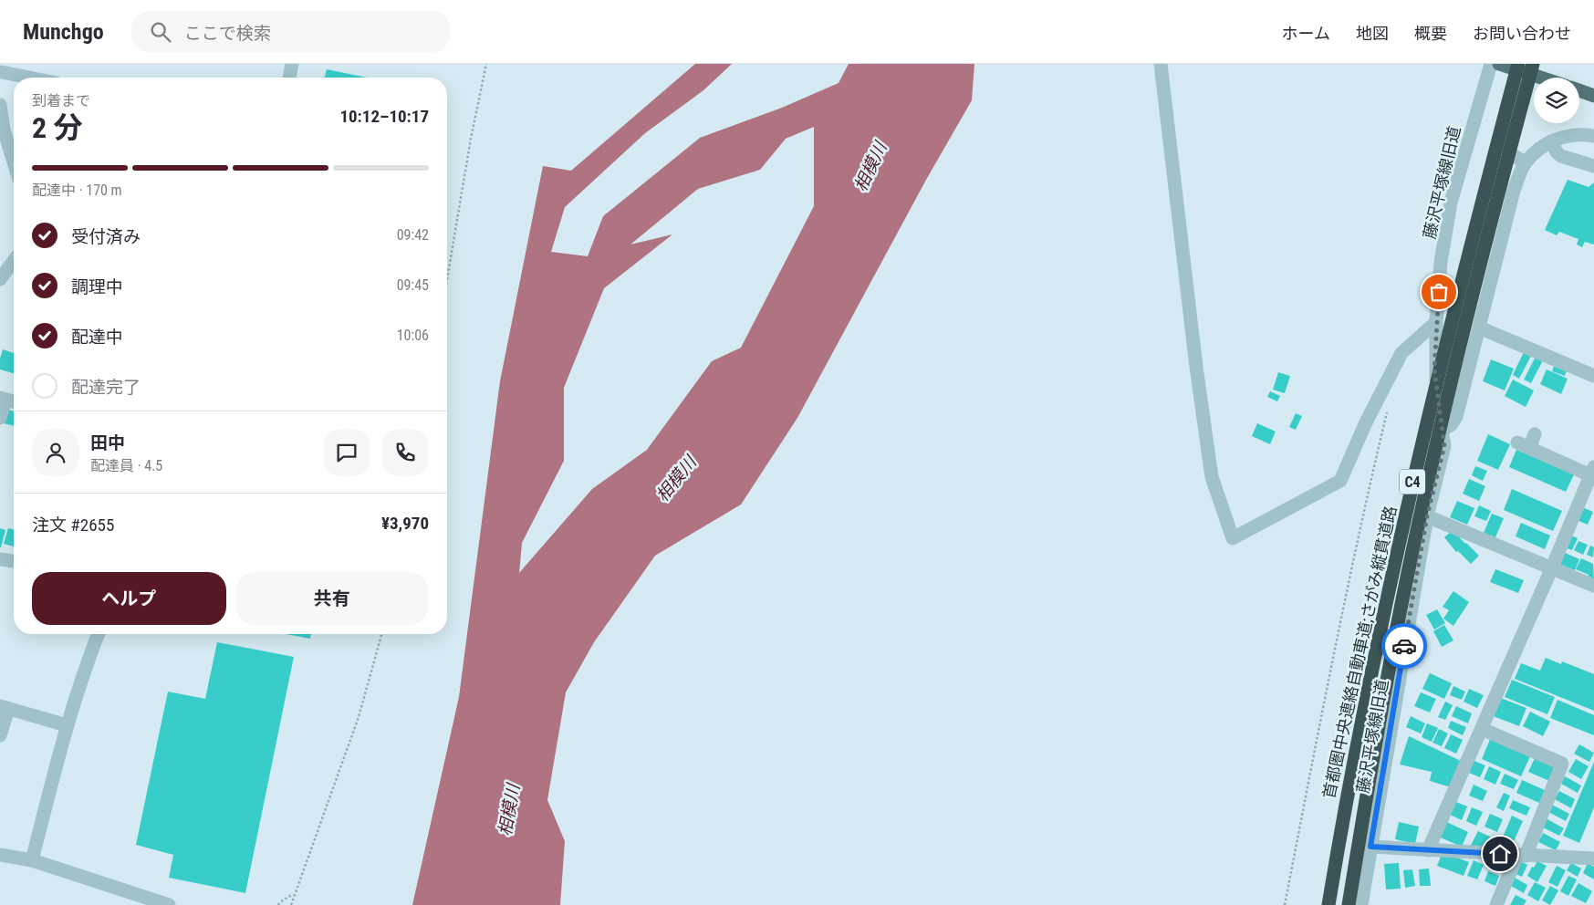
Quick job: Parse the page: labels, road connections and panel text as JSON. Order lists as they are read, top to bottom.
{
  "streets": {
    "highway": ["C4", "首都圏中央連絡自動車道;さがみ縦貫道路"],
    "street": ["藤沢平塚線旧道"]
  },
  "water": ["相模川"],
  "page": {
    "header": "Munchgo",
    "search": "ここで検索",
    "nav": [
      "ホーム",
      "地図",
      "概要",
      "お問い合わせ"
    ],
    "heading": ["2 分", "到着まで", "10:12–10:17"],
    "panel": [
      "田中",
      "配達員 · 4.5",
      "注文 #2655",
      "¥3,970"
    ],
    "bar": "配達中 · 170 m",
    "list": [
      ["受付済み", "09:42"],
      ["調理中", "09:45"],
      ["配達中", "10:06"],
      "配達完了"
    ],
    "buttons": ["ヘルプ", "共有"]
  }
}
